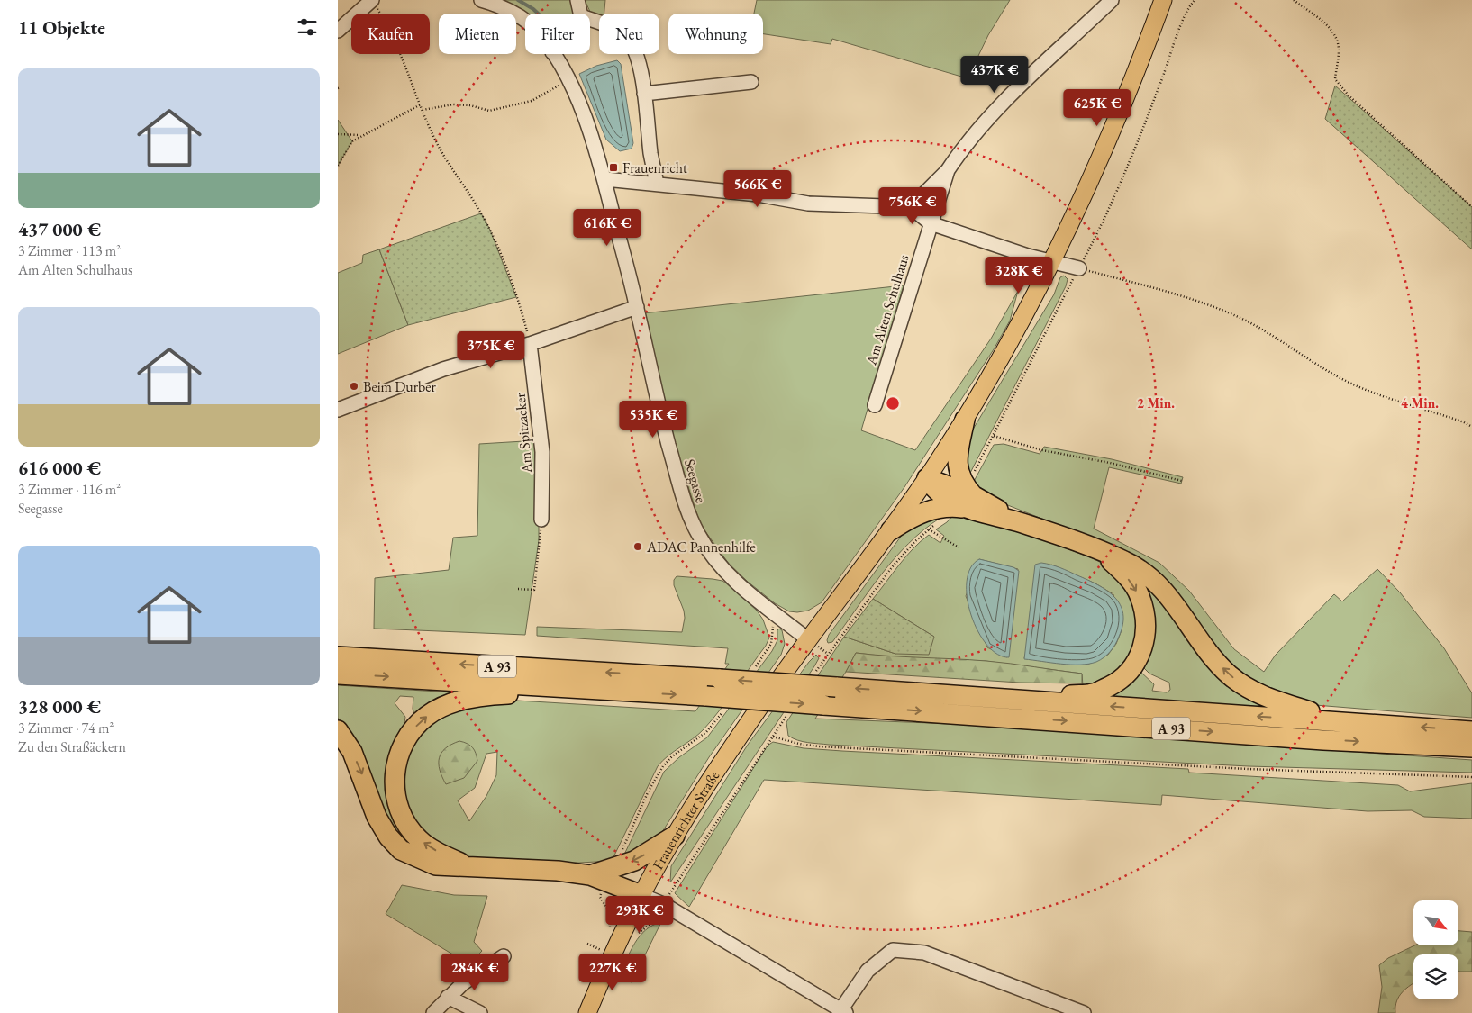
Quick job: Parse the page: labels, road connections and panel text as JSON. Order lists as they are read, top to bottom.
{
  "streets": {
    "highway": ["A 93"],
    "main road": ["Frauenrichter Straße"],
    "street": ["Am Alten Schulhaus", "Am Spitzacker", "Seegasse"]
  },
  "crossings": [
    ["Seegasse", "Frauenrichter Straße"]
  ],
  "places": {
    "transit": ["Frauenricht"],
    "other": ["Beim Durber", "ADAC Pannenhilfe"]
  },
  "north": "bottom right",
  "page": {
    "heading": "11 Objekte",
    "chip": [
      "Kaufen",
      "Mieten",
      "Filter",
      "Neu",
      "Wohnung"
    ],
    "list": [
      {
        "name": "437 000 €",
        "note": "3 Zimmer · 113 m² · Am Alten Schulhaus"
      },
      {
        "name": "616 000 €",
        "note": "3 Zimmer · 116 m² · Seegasse"
      },
      {
        "name": "328 000 €",
        "note": "3 Zimmer · 74 m² · Zu den Straßäckern"
      }
    ],
    "price": [
      "437K €",
      "625K €",
      "566K €",
      "756K €",
      "616K €",
      "328K €",
      "375K €",
      "535K €",
      "293K €",
      "284K €",
      "227K €"
    ]
  },
  "rings": ["2 Min.", "4 Min."]
}
